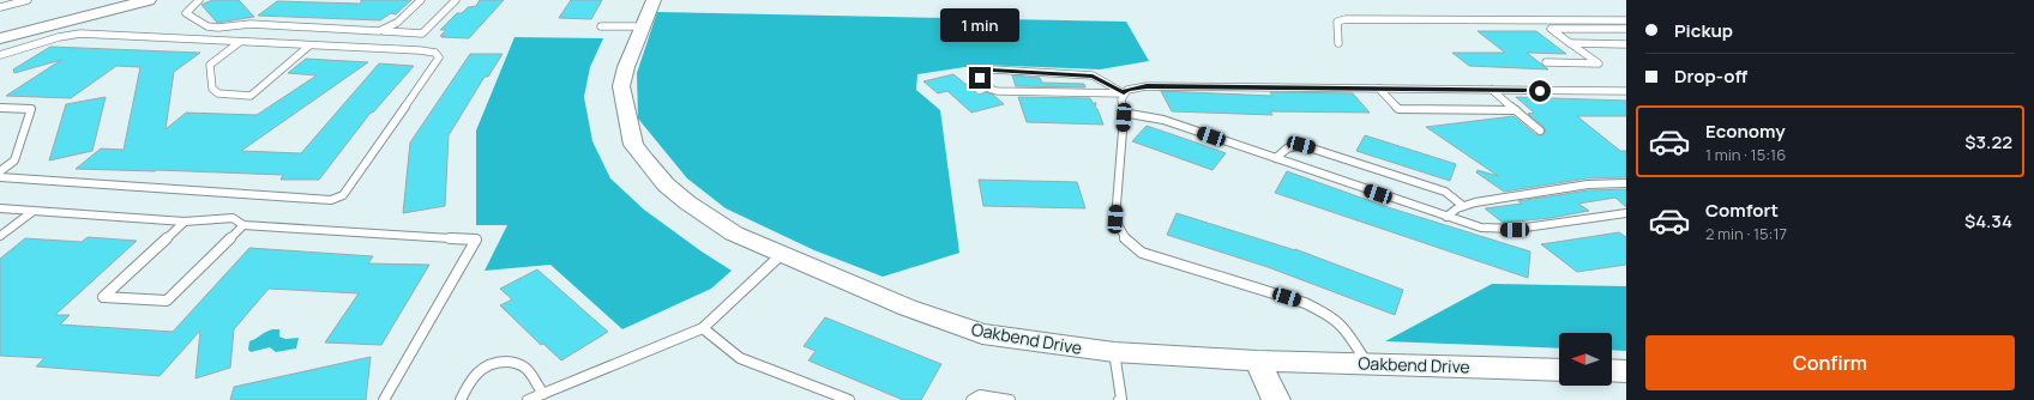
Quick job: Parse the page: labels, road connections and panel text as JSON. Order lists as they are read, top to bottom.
{
  "streets": {
    "street": ["Oakbend Drive"]
  },
  "north": "left",
  "page": {
    "banner": ["Pickup", "Drop-off"],
    "bubble": "1 min",
    "list": [
      {
        "name": "Economy",
        "note": "1 min · 15:16",
        "value": "$3.22"
      },
      {
        "name": "Comfort",
        "note": "2 min · 15:17",
        "value": "$4.34"
      }
    ],
    "buttons": "Confirm"
  }
}
